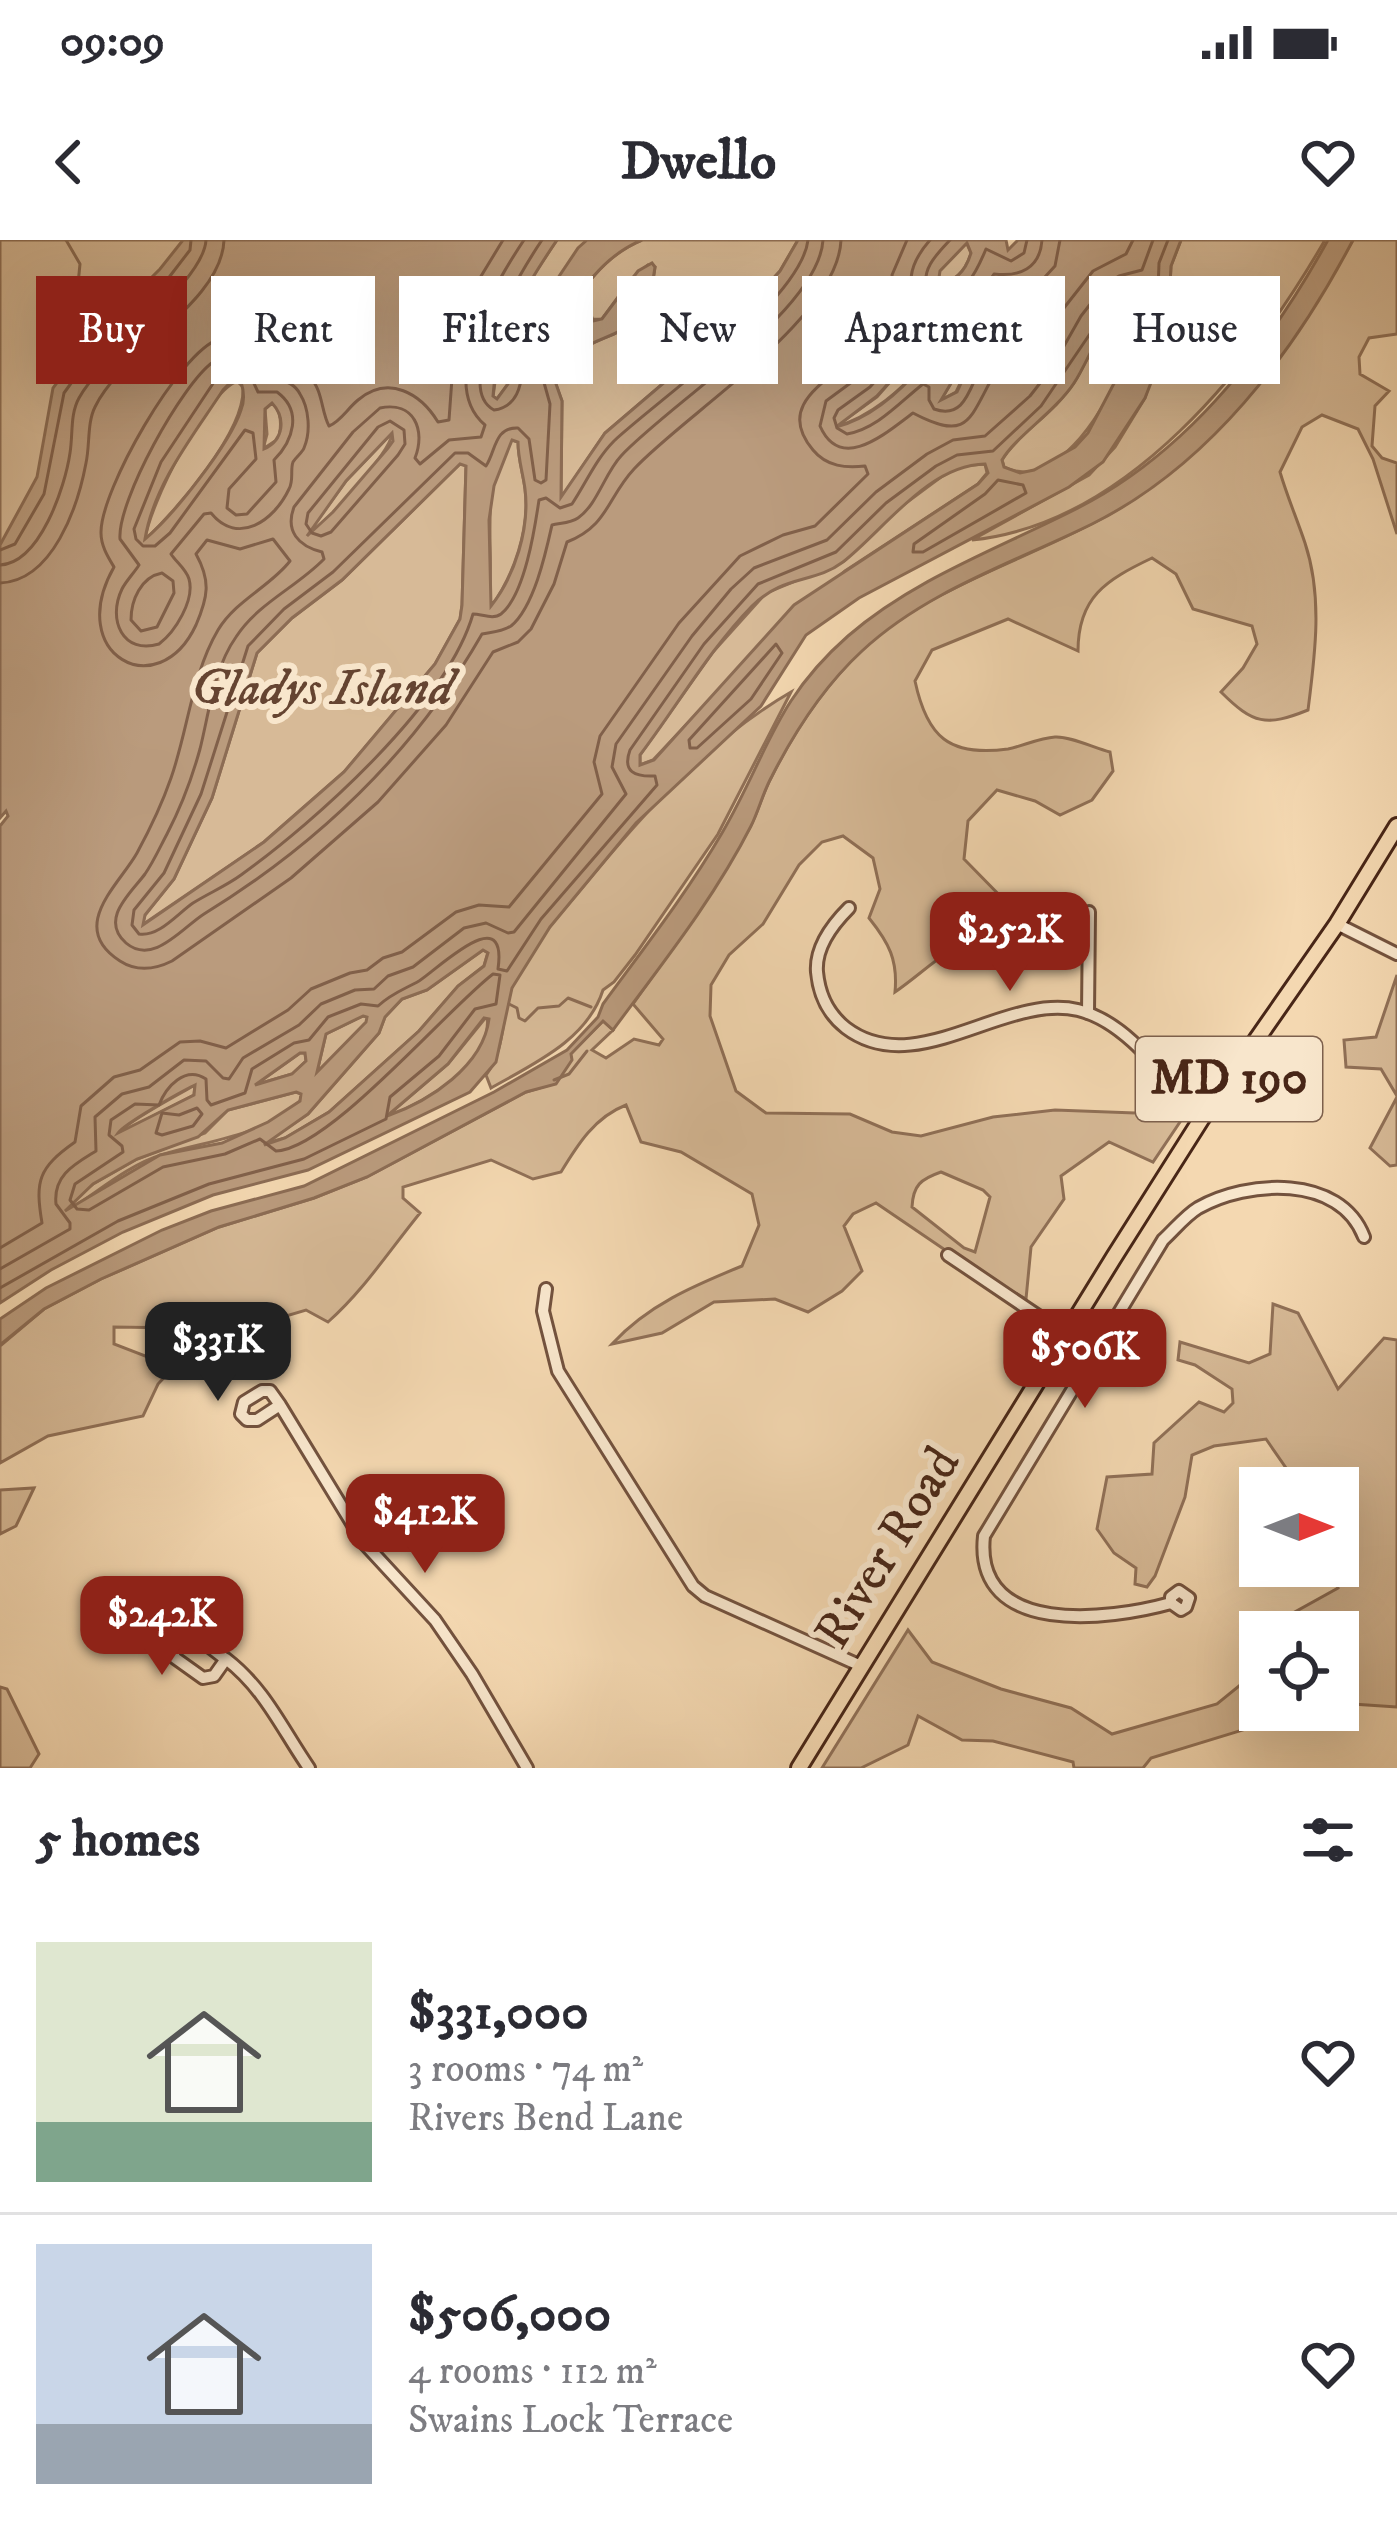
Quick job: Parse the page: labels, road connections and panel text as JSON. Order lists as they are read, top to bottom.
{
  "streets": {
    "main road": ["MD 190", "River Road"]
  },
  "parks": ["Gladys Island"],
  "north": "right",
  "page": {
    "status": "09:09",
    "header": "Dwello",
    "chip": [
      "Buy",
      "Rent",
      "Filters",
      "New",
      "Apartment",
      "House"
    ],
    "price": [
      "$252K",
      "$331K",
      "$506K",
      "$412K",
      "$242K"
    ],
    "heading": "5 homes",
    "list": [
      {
        "name": "$331,000",
        "note": "3 rooms · 74 m² · Rivers Bend Lane"
      },
      {
        "name": "$506,000",
        "note": "4 rooms · 112 m² · Swains Lock Terrace"
      }
    ]
  }
}
